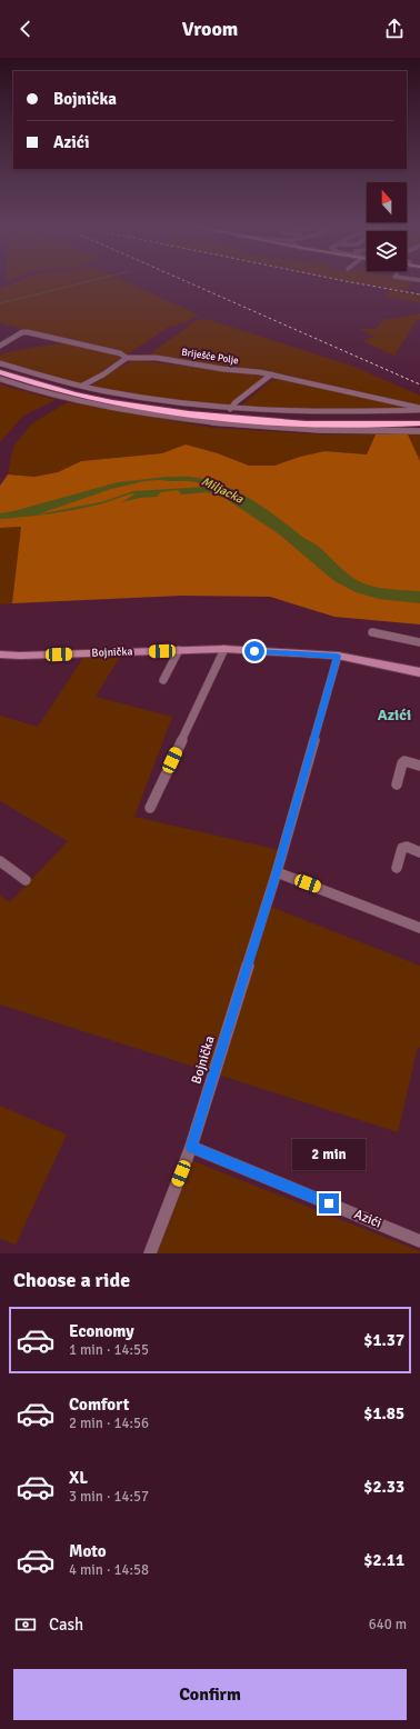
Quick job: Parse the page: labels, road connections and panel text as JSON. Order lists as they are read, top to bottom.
{
  "streets": {
    "main road": ["Bojnička"],
    "street": ["Briješće Polje", "Azići"]
  },
  "crossings": [
    ["Bojnička", "Azići"]
  ],
  "districts": ["Azići"],
  "water": ["Miljacka"],
  "north": "top",
  "page": {
    "header": "Vroom",
    "banner": ["Bojnička", "Azići"],
    "bubble": "2 min",
    "heading": "Choose a ride",
    "list": [
      {
        "name": "Economy",
        "note": "1 min · 14:55",
        "value": "$1.37"
      },
      {
        "name": "Comfort",
        "note": "2 min · 14:56",
        "value": "$1.85"
      },
      {
        "name": "XL",
        "note": "3 min · 14:57",
        "value": "$2.33"
      },
      {
        "name": "Moto",
        "note": "4 min · 14:58",
        "value": "$2.11"
      }
    ],
    "pay": ["Cash", "640 m"],
    "buttons": "Confirm"
  }
}
